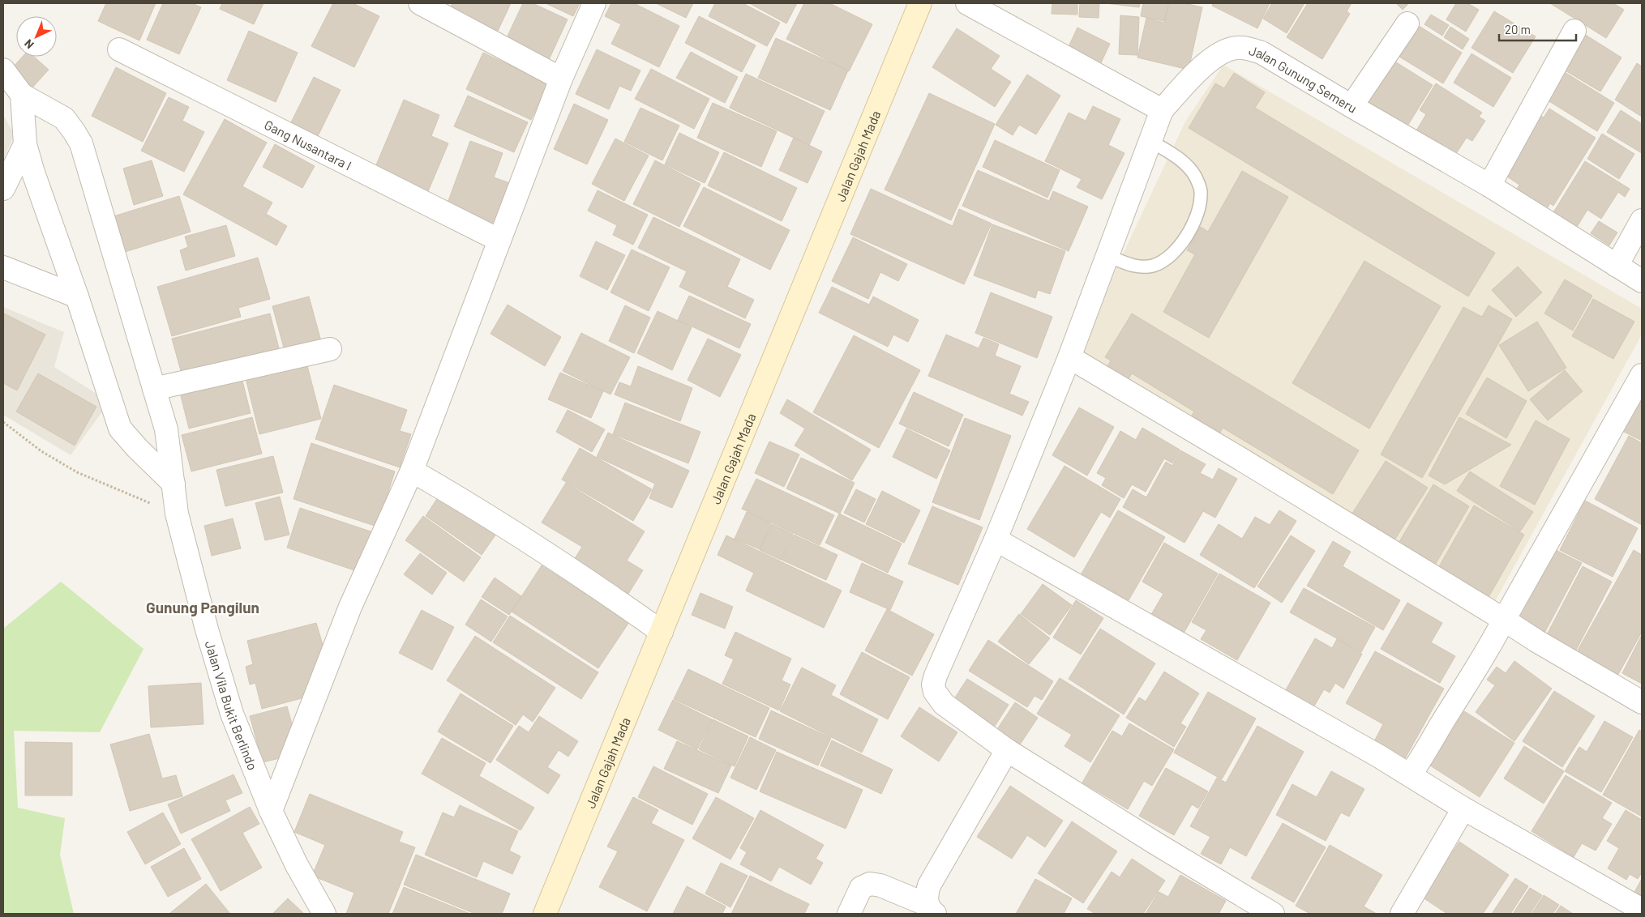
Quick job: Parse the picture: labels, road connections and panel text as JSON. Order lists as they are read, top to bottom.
{
  "streets": {
    "main road": ["Jalan Gajah Mada"],
    "street": ["Jalan Gunung Semeru", "Gang Nusantara I", "Jalan Vila Bukit Berlindo"]
  },
  "districts": ["Gunung Pangilun"],
  "scale_bar": "20 m",
  "north": "bottom left"
}
